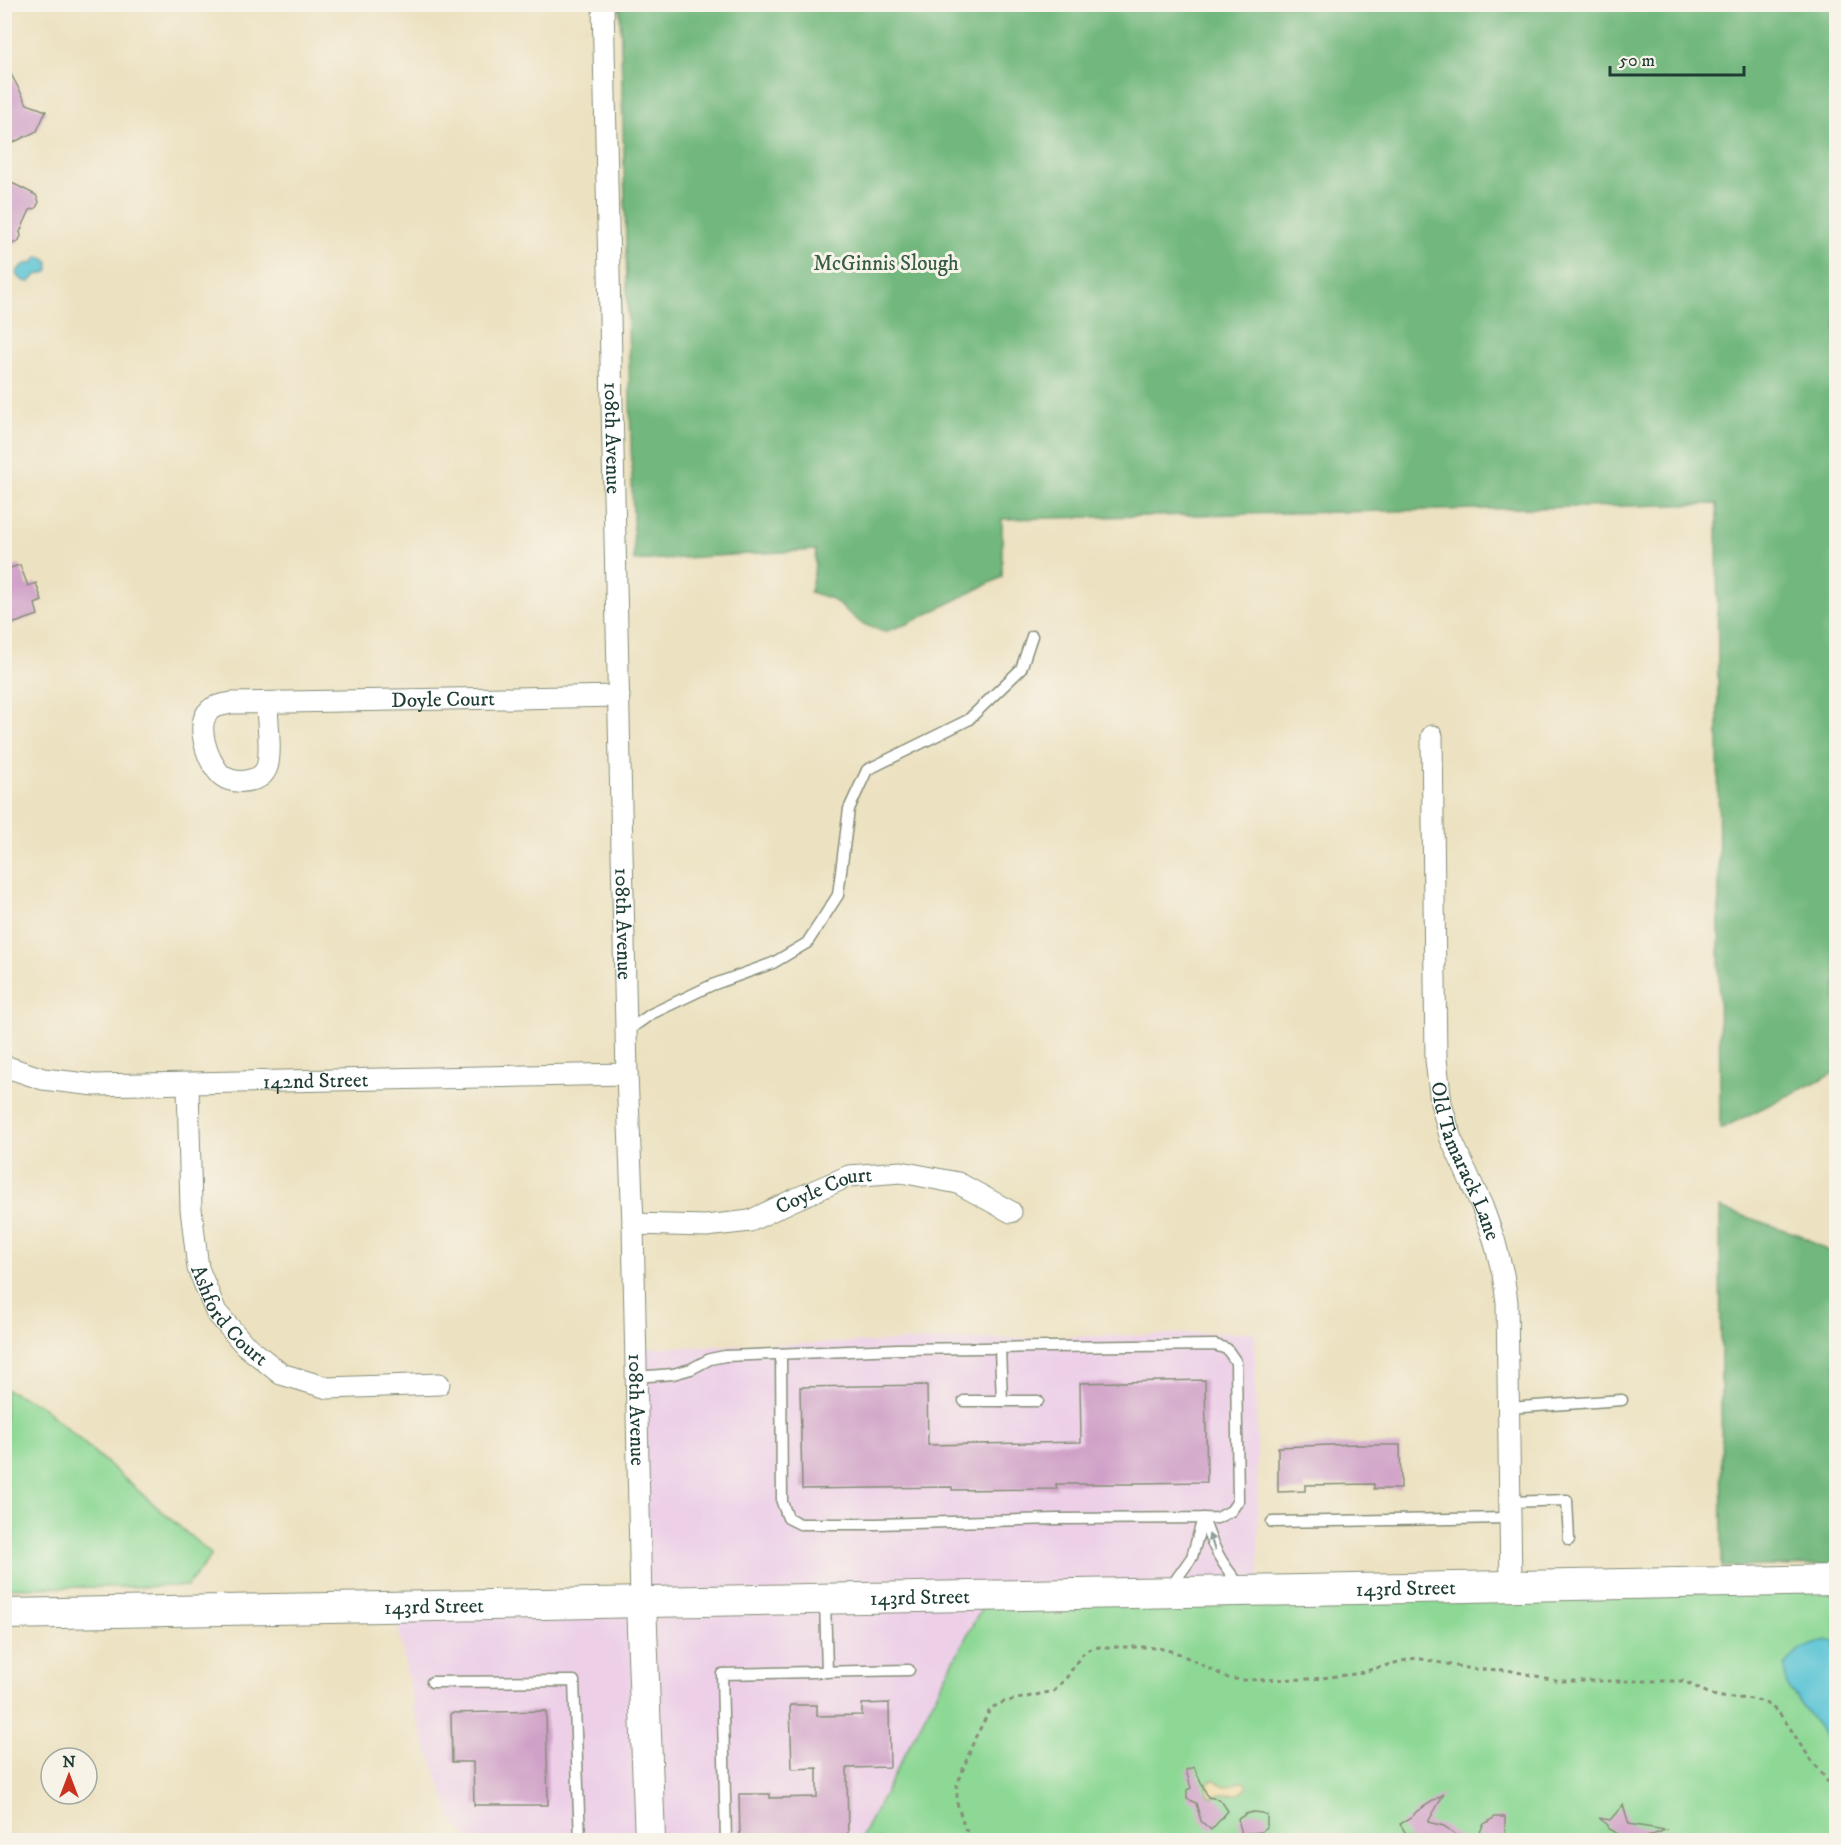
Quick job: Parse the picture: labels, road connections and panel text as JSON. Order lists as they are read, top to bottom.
{
  "streets": {
    "main road": ["108th Avenue", "143rd Street"],
    "street": [
      "Doyle Court",
      "142nd Street",
      "Old Tamarack Lane",
      "Coyle Court",
      "Ashford Court"
    ]
  },
  "crossings": [
    ["108th Avenue", "Doyle Court"],
    ["108th Avenue", "142nd Street"],
    ["108th Avenue", "Coyle Court"],
    ["108th Avenue", "143rd Street"],
    ["142nd Street", "Ashford Court"],
    ["Old Tamarack Lane", "143rd Street"]
  ],
  "parks": ["McGinnis Slough"],
  "scale_bar": "50 m",
  "north": "top"
}
